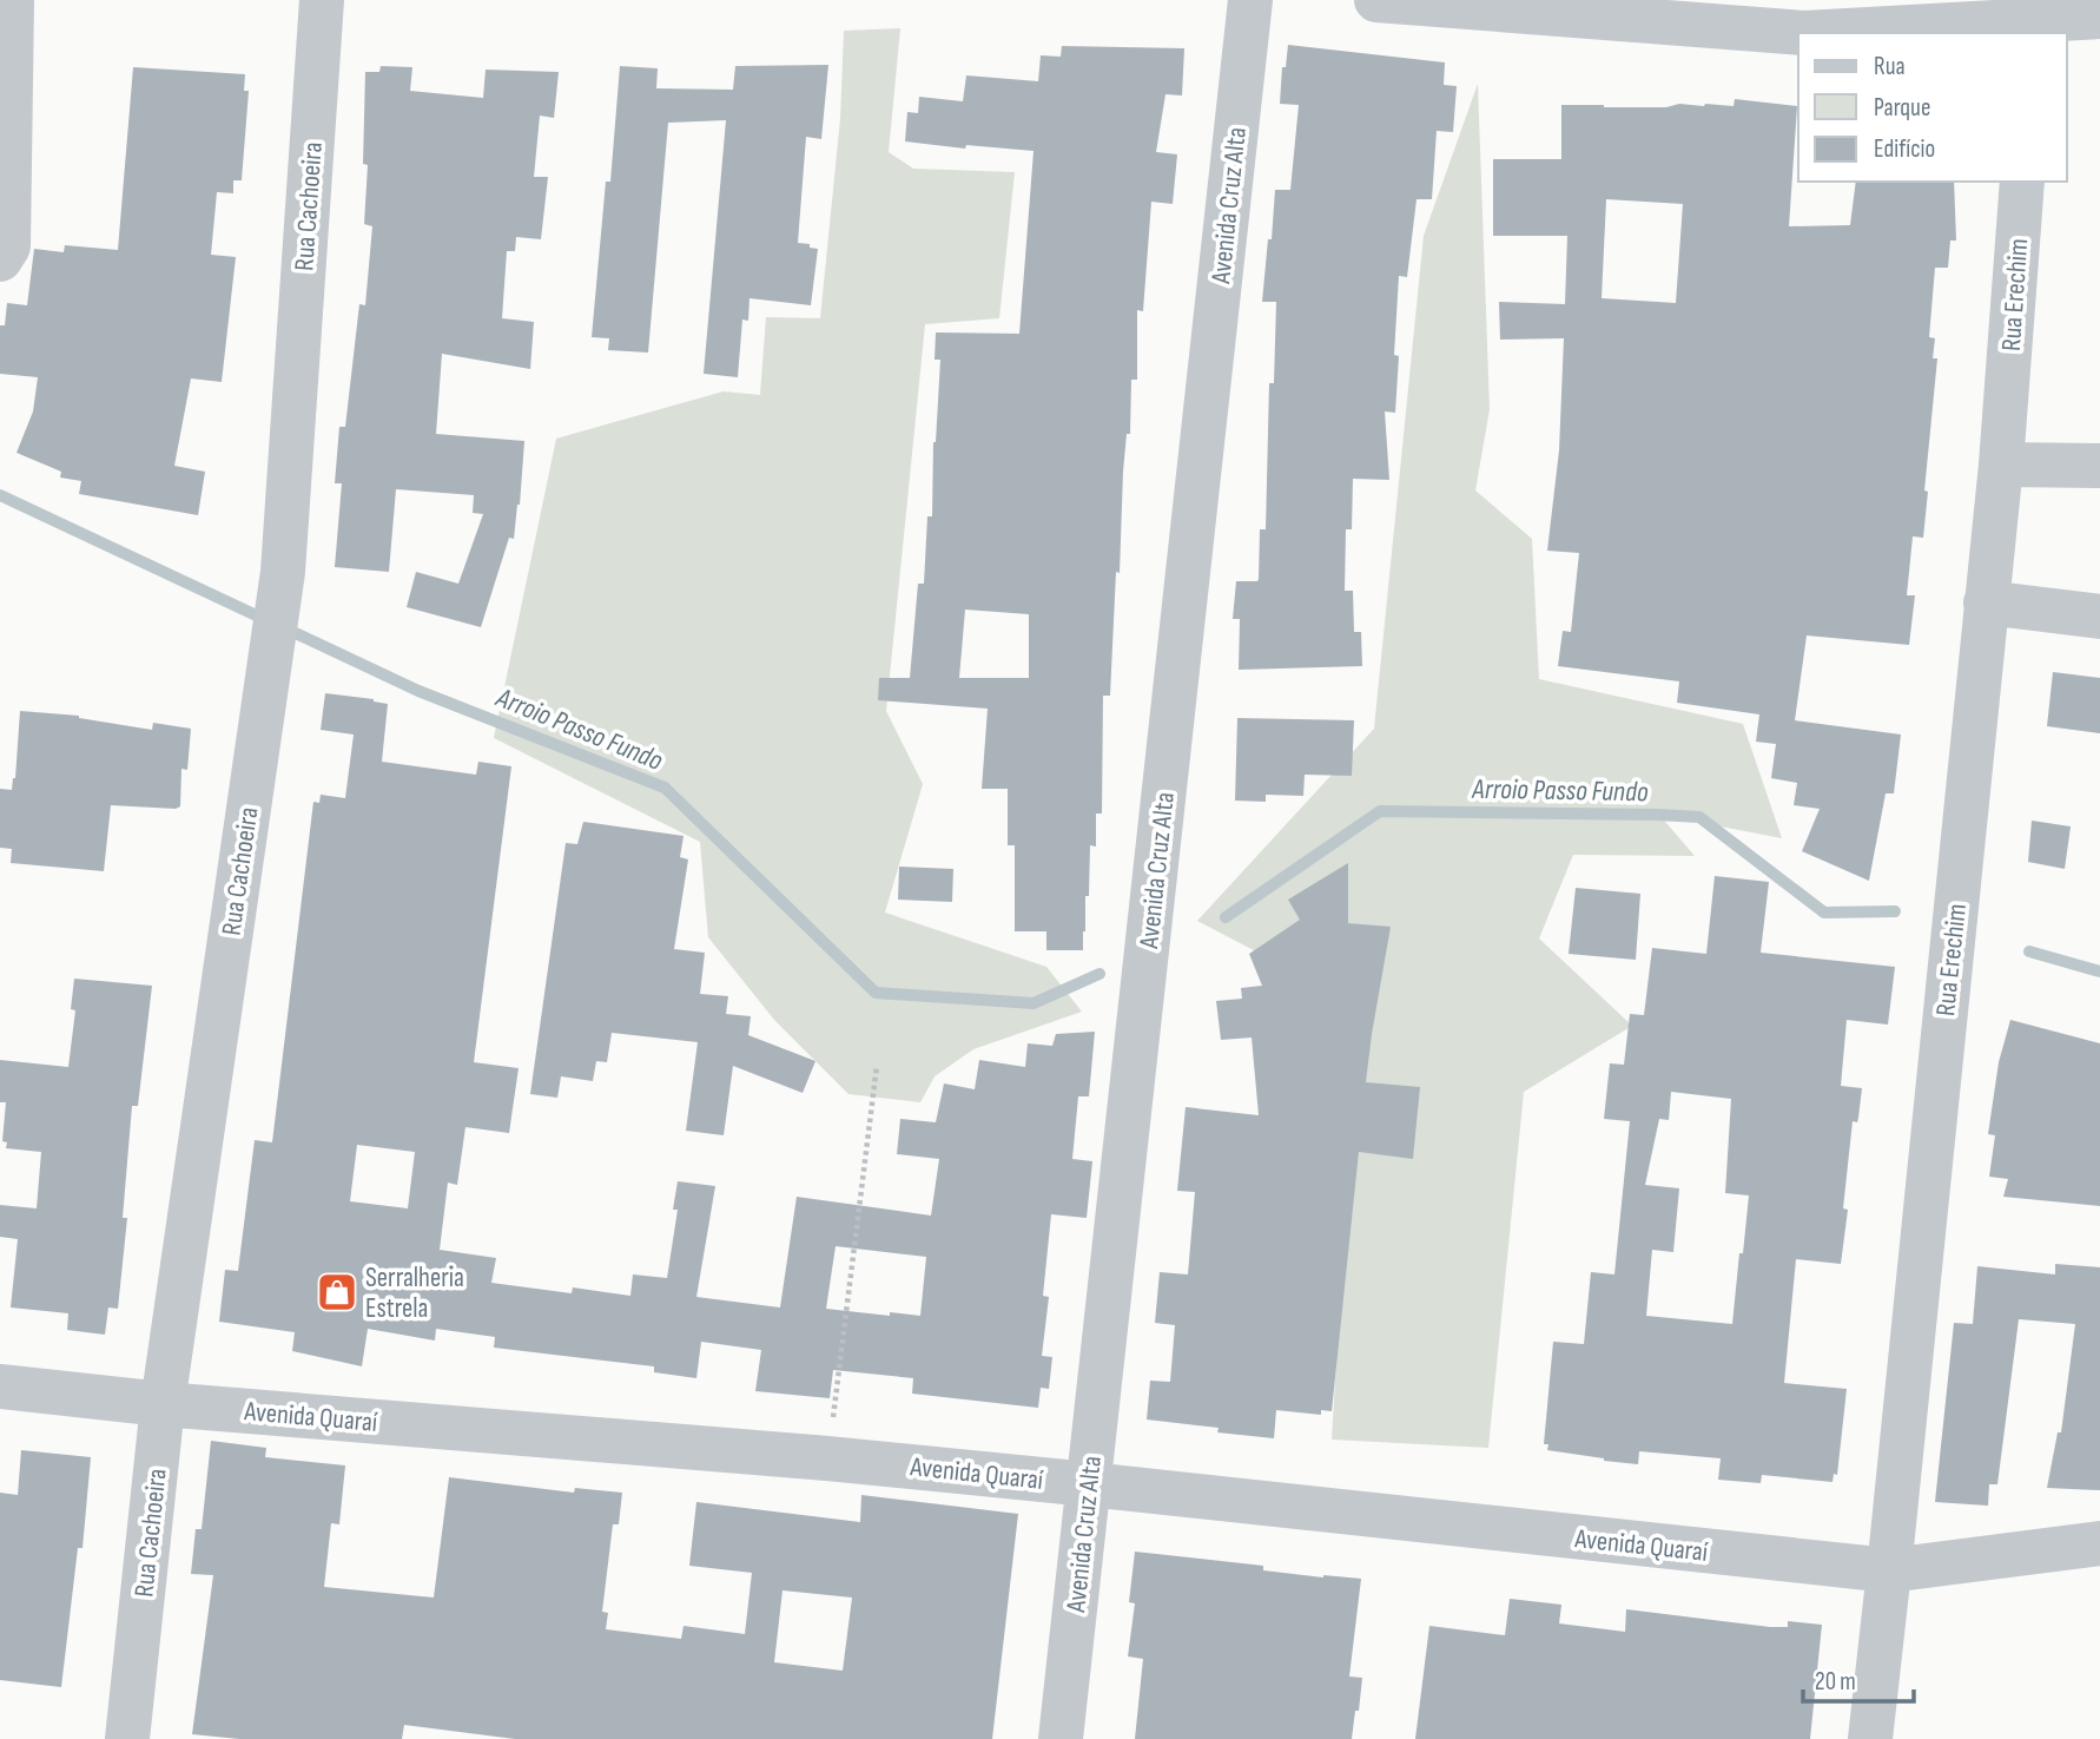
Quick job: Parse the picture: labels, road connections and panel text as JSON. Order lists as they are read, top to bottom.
{
  "streets": {
    "street": [
      "Avenida Cruz Alta",
      "Rua Cachoeira",
      "Rua Erechim",
      "Avenida Quaraí"
    ]
  },
  "crossings": [
    ["Avenida Cruz Alta", "Avenida Quaraí"],
    ["Rua Cachoeira", "Avenida Quaraí"],
    ["Rua Erechim", "Avenida Quaraí"]
  ],
  "water": ["Arroio Passo Fundo"],
  "places": {
    "shop": ["Serralheria Estrela"]
  },
  "legend": ["Rua", "Parque", "Edifício"],
  "scale_bar": "20 m"
}
